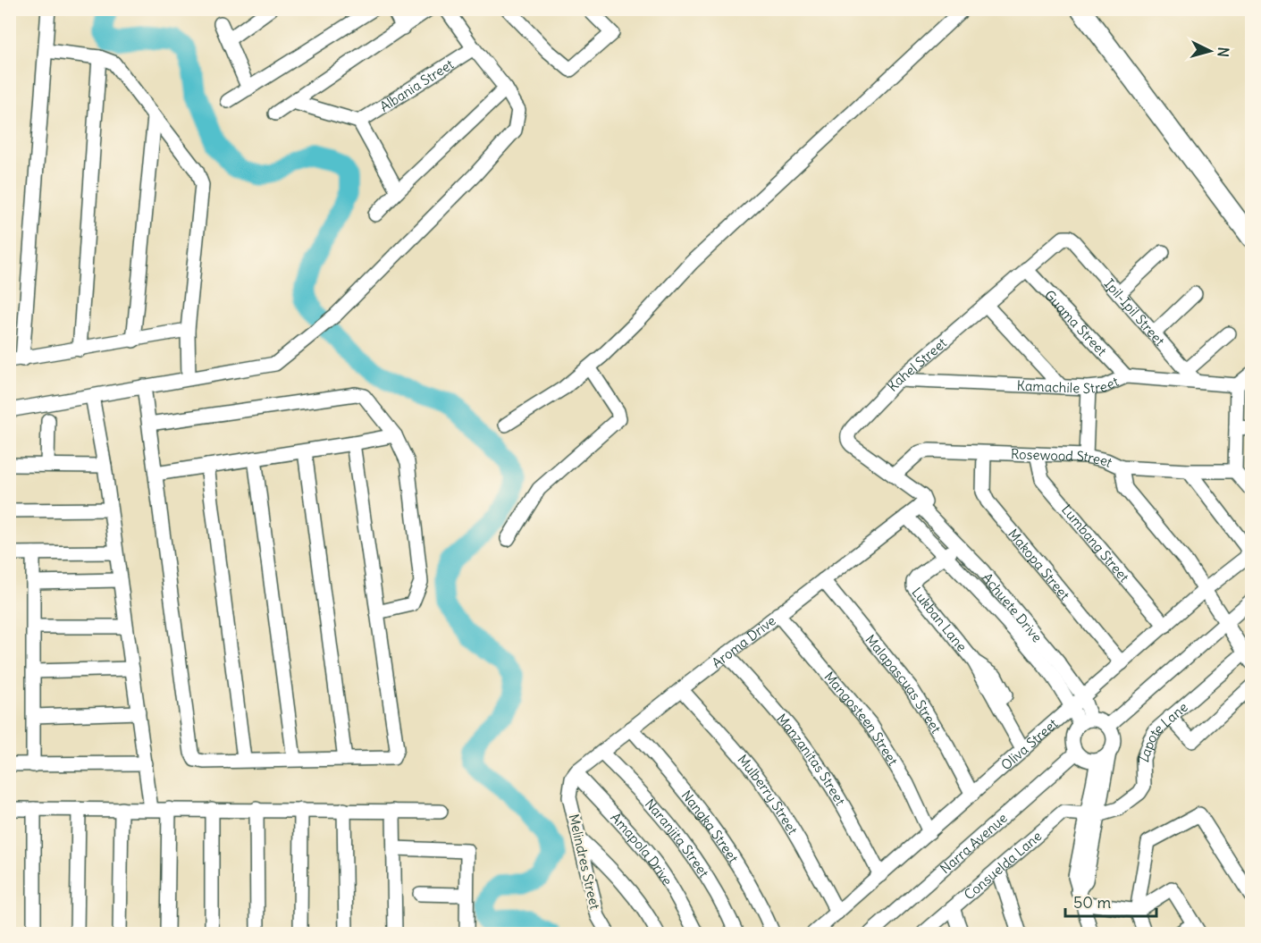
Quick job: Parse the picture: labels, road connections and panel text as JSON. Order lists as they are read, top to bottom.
{
  "streets": {
    "street": [
      "Albania Street",
      "Ipil-Ipil Street",
      "Guama Street",
      "Kahel Street",
      "Kamachile Street",
      "Rosewood Street",
      "Lumbang Street",
      "Makopa Street",
      "Achuete Drive",
      "Lukban Lane",
      "Aroma Drive",
      "Malapascuas Street",
      "Mangosteen Street",
      "Zapote Lane",
      "Oliva Street",
      "Manzanitas Street",
      "Mulberry Street",
      "Nangka Street",
      "Naranjita Street",
      "Narra Avenue",
      "Amapola Drive",
      "Melindres Street",
      "Consuelda Lane"
    ]
  },
  "crossings": [
    ["Ipil-Ipil Street", "Kahel Street"],
    ["Ipil-Ipil Street", "Kamachile Street"],
    ["Guama Street", "Kahel Street"],
    ["Guama Street", "Kamachile Street"],
    ["Kahel Street", "Kamachile Street"],
    ["Kahel Street", "Rosewood Street"],
    ["Kahel Street", "Achuete Drive"],
    ["Kahel Street", "Aroma Drive"],
    ["Rosewood Street", "Lumbang Street"],
    ["Rosewood Street", "Makopa Street"],
    ["Rosewood Street", "Zapote Lane"],
    ["Rosewood Street", "Oliva Street"],
    ["Lumbang Street", "Oliva Street"],
    ["Makopa Street", "Oliva Street"],
    ["Achuete Drive", "Lukban Lane"],
    ["Achuete Drive", "Aroma Drive"],
    ["Achuete Drive", "Oliva Street"],
    ["Achuete Drive", "Narra Avenue"],
    ["Lukban Lane", "Oliva Street"],
    ["Aroma Drive", "Malapascuas Street"],
    ["Aroma Drive", "Mangosteen Street"],
    ["Aroma Drive", "Manzanitas Street"],
    ["Aroma Drive", "Mulberry Street"],
    ["Aroma Drive", "Nangka Street"],
    ["Aroma Drive", "Naranjita Street"],
    ["Aroma Drive", "Amapola Drive"],
    ["Aroma Drive", "Melindres Street"],
    ["Malapascuas Street", "Oliva Street"],
    ["Mangosteen Street", "Oliva Street"],
    ["Zapote Lane", "Oliva Street"],
    ["Zapote Lane", "Consuelda Lane"],
    ["Oliva Street", "Manzanitas Street"],
    ["Oliva Street", "Mulberry Street"],
    ["Amapola Drive", "Melindres Street"]
  ],
  "scale_bar": "50 m",
  "north": "right"
}
